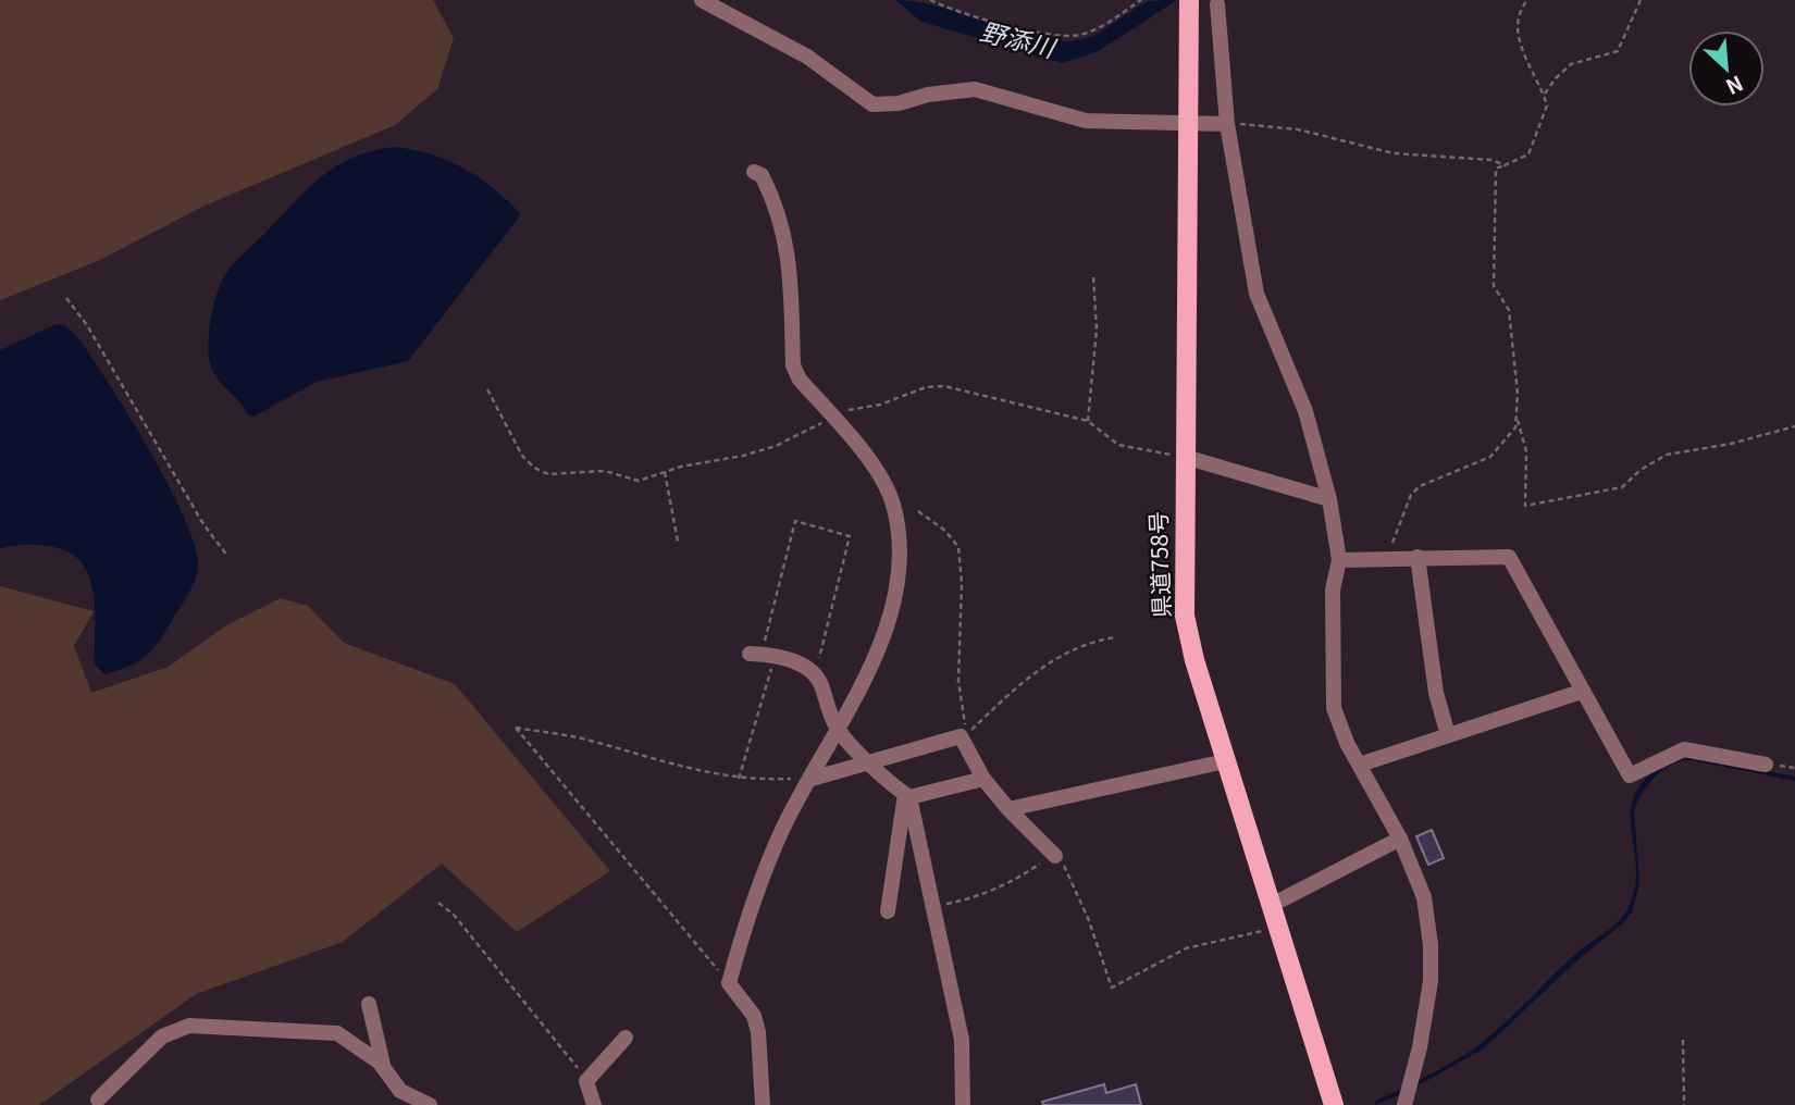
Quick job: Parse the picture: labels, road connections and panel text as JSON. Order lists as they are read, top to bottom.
{
  "streets": {
    "main road": ["県道758号"]
  },
  "water": ["野添川"],
  "north": "bottom right"
}
